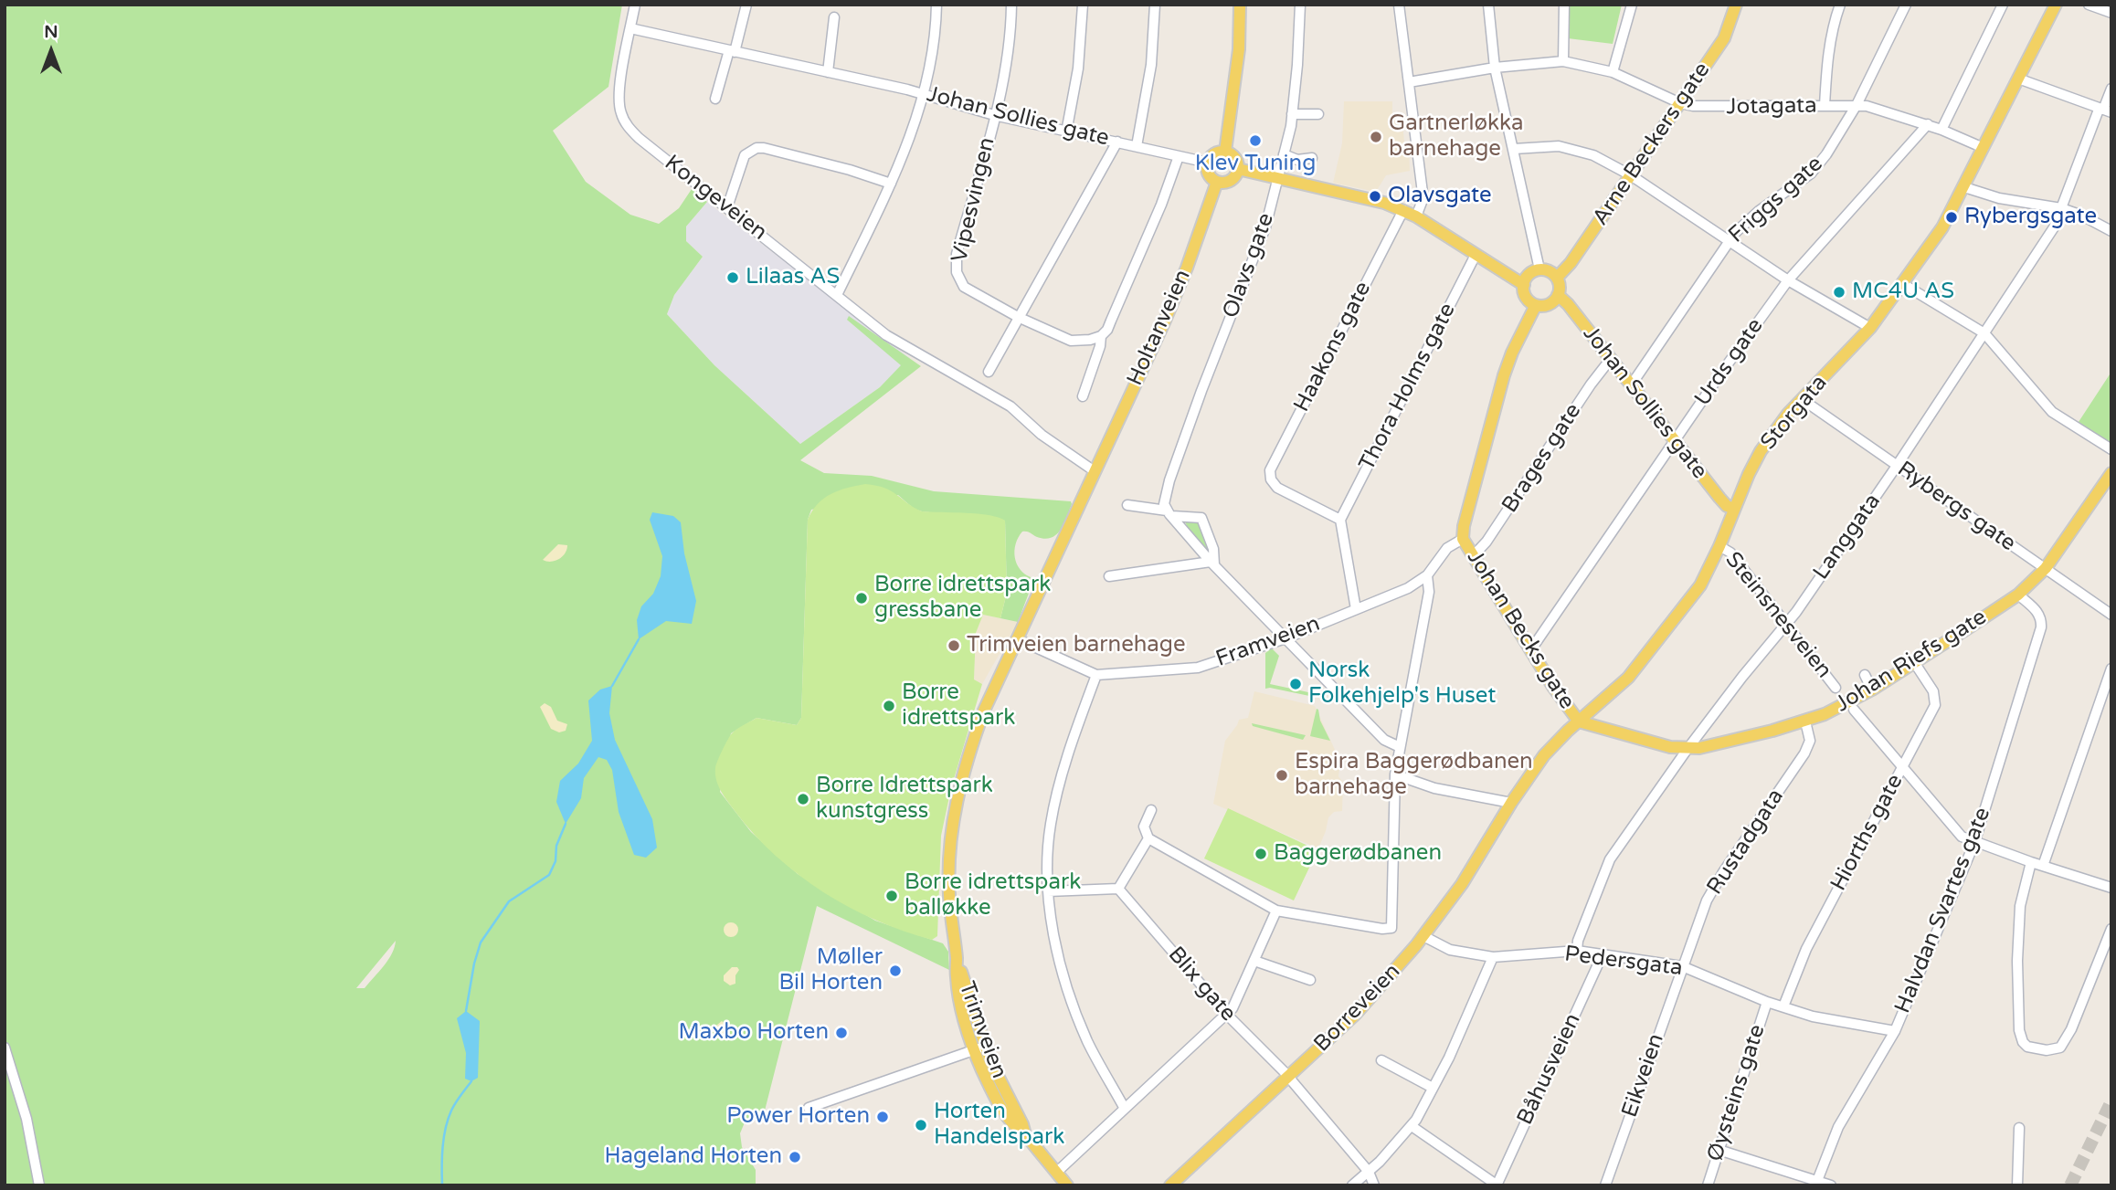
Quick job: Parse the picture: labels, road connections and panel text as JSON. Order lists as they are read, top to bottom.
{
  "streets": {
    "main road": [
      "Johan Sollies gate",
      "Arne Beckers gate",
      "Holtanveien",
      "Storgata",
      "Johan Becks gate",
      "Johan Riefs gate",
      "Borreveien",
      "Trimveien"
    ],
    "street": [
      "Jotagata",
      "Kongeveien",
      "Vipesvingen",
      "Friggs gate",
      "Olavs gate",
      "Haakons gate",
      "Urds gate",
      "Thora Holms gate",
      "Brages gate",
      "Rybergs gate",
      "Langgata",
      "Steinsnesveien",
      "Framveien",
      "Hiorths gate",
      "Rustadgata",
      "Halvdan Svartes gate",
      "Pedersgata",
      "Blix gate",
      "Båhusveien",
      "Eikveien",
      "Øysteins gate"
    ]
  },
  "crossings": [
    ["Jotagata", "Arne Beckers gate"],
    ["Jotagata", "Friggs gate"],
    ["Jotagata", "Urds gate"],
    ["Jotagata", "Storgata"],
    ["Johan Sollies gate", "Arne Beckers gate"],
    ["Johan Sollies gate", "Kongeveien"],
    ["Johan Sollies gate", "Vipesvingen"],
    ["Johan Sollies gate", "Friggs gate"],
    ["Johan Sollies gate", "Holtanveien"],
    ["Johan Sollies gate", "Urds gate"],
    ["Johan Sollies gate", "Storgata"],
    ["Johan Sollies gate", "Brages gate"],
    ["Kongeveien", "Holtanveien"],
    ["Kongeveien", "Trimveien"],
    ["Holtanveien", "Trimveien"],
    ["Haakons gate", "Thora Holms gate"],
    ["Urds gate", "Johan Becks gate"],
    ["Storgata", "Rybergs gate"],
    ["Storgata", "Steinsnesveien"],
    ["Storgata", "Johan Becks gate"],
    ["Storgata", "Johan Riefs gate"],
    ["Storgata", "Borreveien"],
    ["Brages gate", "Johan Becks gate"],
    ["Rybergs gate", "Langgata"],
    ["Rybergs gate", "Johan Riefs gate"],
    ["Langgata", "Steinsnesveien"],
    ["Langgata", "Johan Riefs gate"],
    ["Langgata", "Pedersgata"],
    ["Johan Becks gate", "Framveien"],
    ["Johan Becks gate", "Johan Riefs gate"],
    ["Framveien", "Trimveien"],
    ["Johan Riefs gate", "Hiorths gate"],
    ["Johan Riefs gate", "Rustadgata"],
    ["Johan Riefs gate", "Halvdan Svartes gate"],
    ["Hiorths gate", "Pedersgata"],
    ["Rustadgata", "Pedersgata"],
    ["Rustadgata", "Eikveien"],
    ["Halvdan Svartes gate", "Pedersgata"],
    ["Pedersgata", "Borreveien"],
    ["Pedersgata", "Båhusveien"],
    ["Pedersgata", "Eikveien"],
    ["Pedersgata", "Øysteins gate"],
    ["Blix gate", "Borreveien"]
  ],
  "places": [
    "Gartnerløkka barnehage",
    "Klev Tuning",
    "Olavsgate",
    "Rybergsgate",
    "Lilaas AS",
    "MC4U AS",
    "Borre idrettspark gressbane",
    "Trimveien barnehage",
    "Norsk Folkehjelp's Huset",
    "Borre idrettspark",
    "Espira Baggerødbanen barnehage",
    "Borre Idrettspark kunstgress",
    "Baggerødbanen",
    "Borre idrettspark balløkke",
    "Møller Bil Horten",
    "Maxbo Horten",
    "Power Horten",
    "Horten Handelspark",
    "Hageland Horten"
  ],
  "north": "top"
}
